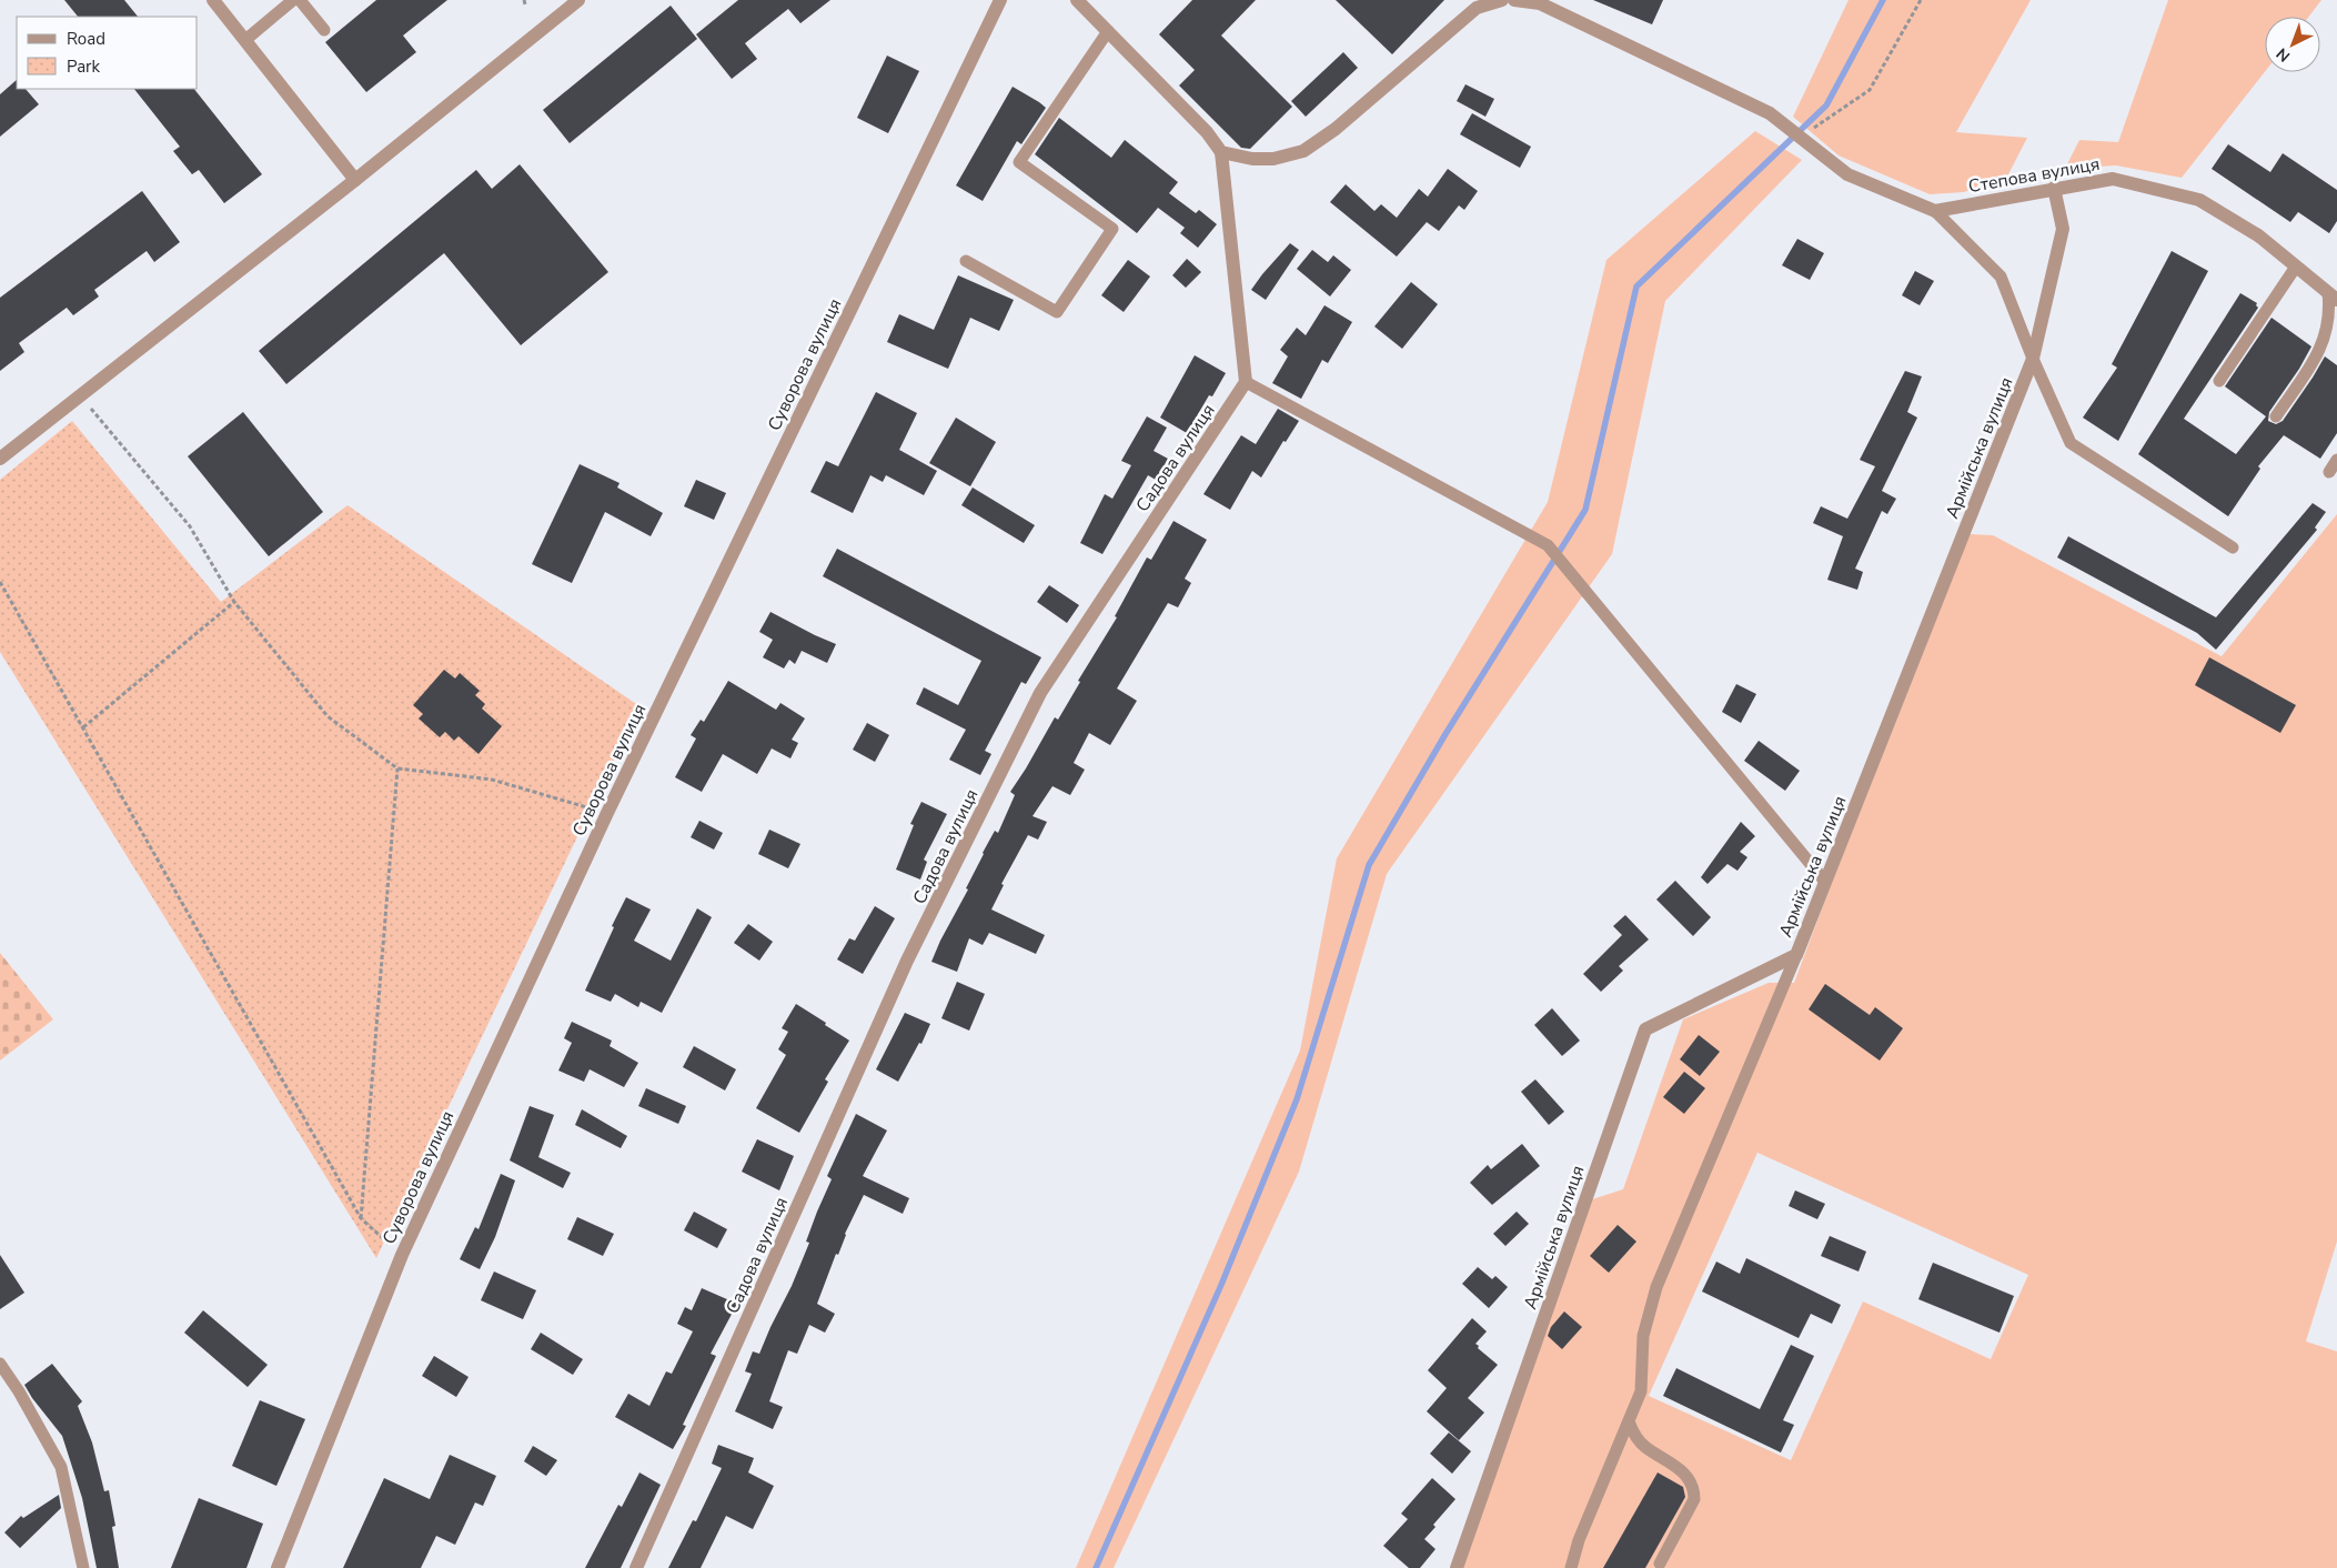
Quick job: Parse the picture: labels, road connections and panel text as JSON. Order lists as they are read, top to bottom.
{
  "streets": {
    "street": [
      "Степова вулиця",
      "Суворова вулиця",
      "Армійська вулиця",
      "Садова вулиця"
    ]
  },
  "crossings": [
    ["Степова вулиця", "Армійська вулиця"]
  ],
  "legend": ["Road", "Park"],
  "north": "bottom left"
}
